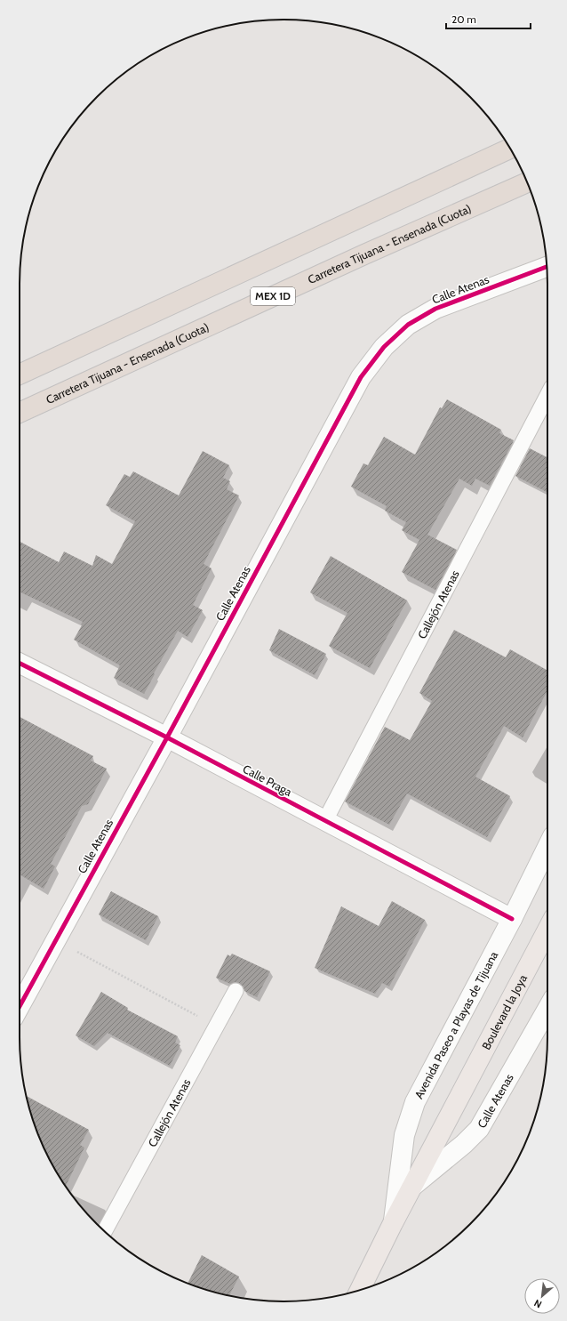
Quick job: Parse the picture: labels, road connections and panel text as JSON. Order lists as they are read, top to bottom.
{
  "streets": {
    "highway": ["Carretera Tijuana - Ensenada (Cuota)", "MEX 1D"],
    "main road": ["Boulevard la Joya", "Avenida Paseo a Playas de Tijuana"],
    "street": ["Calle Atenas", "Calle Praga"],
    "lane": ["Callejón Atenas"]
  },
  "crossings": [
    ["Calle Atenas", "Calle Praga"],
    ["Calle Atenas", "Avenida Paseo a Playas de Tijuana"],
    ["Callejón Atenas", "Calle Praga"],
    ["Calle Praga", "Avenida Paseo a Playas de Tijuana"],
    ["Boulevard la Joya", "Avenida Paseo a Playas de Tijuana"]
  ],
  "scale_bar": "20 m",
  "north": "bottom left"
}
